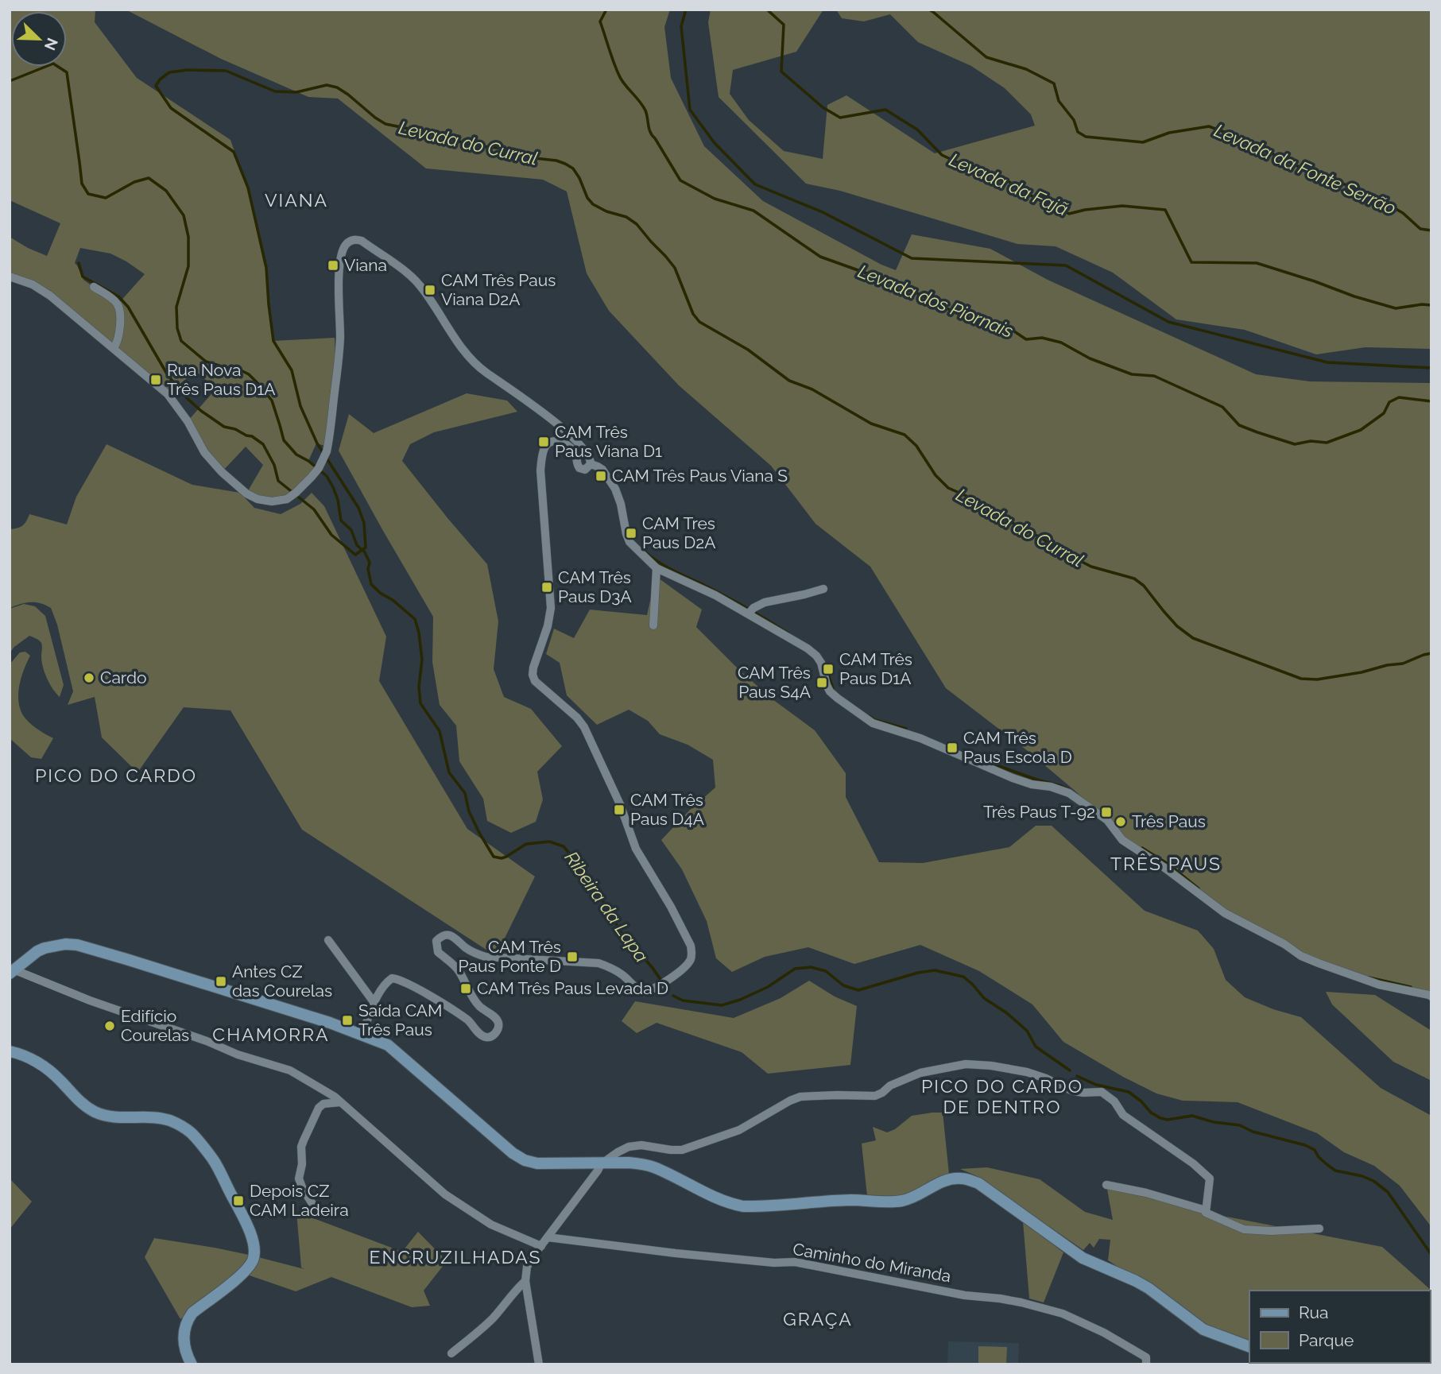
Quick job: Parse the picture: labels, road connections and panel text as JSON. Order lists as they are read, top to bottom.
{
  "streets": {
    "street": ["Caminho do Miranda"]
  },
  "districts": [
    "VIANA",
    "PICO DO CARDO",
    "TRÊS PAUS",
    "CHAMORRA",
    "PICO DO CARDO DE DENTRO",
    "ENCRUZILHADAS",
    "GRAÇA"
  ],
  "water": [
    "Levada do Curral",
    "Levada da Fonte Serrão",
    "Levada da Fajã",
    "Levada dos Piornais",
    "Ribeira da Lapa"
  ],
  "places": {
    "transit": [
      "Viana",
      "CAM Três Paus Viana D2A",
      "Rua Nova Três Paus D1A",
      "CAM Três Paus Viana D1",
      "CAM Três Paus Viana S",
      "CAM Tres Paus D2A",
      "CAM Três Paus D3A",
      "CAM Três Paus D1A",
      "CAM Três Paus S4A",
      "CAM Três Paus Escola D",
      "CAM Três Paus D4A",
      "Três Paus T-92",
      "CAM Três Paus Ponte D",
      "Antes CZ das Courelas",
      "CAM Três Paus Levada D",
      "Saída CAM Três Paus",
      "Depois CZ CAM Ladeira"
    ],
    "other": ["Cardo", "Três Paus", "Edifício Courelas"]
  },
  "legend": ["Rua", "Parque"],
  "north": "bottom right"
}
